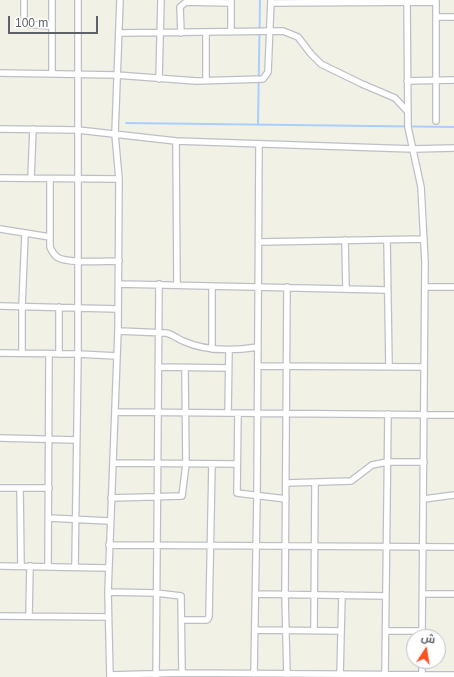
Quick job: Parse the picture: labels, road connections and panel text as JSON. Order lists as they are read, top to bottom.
{
  "scale_bar": "100 m",
  "north": "top"
}
